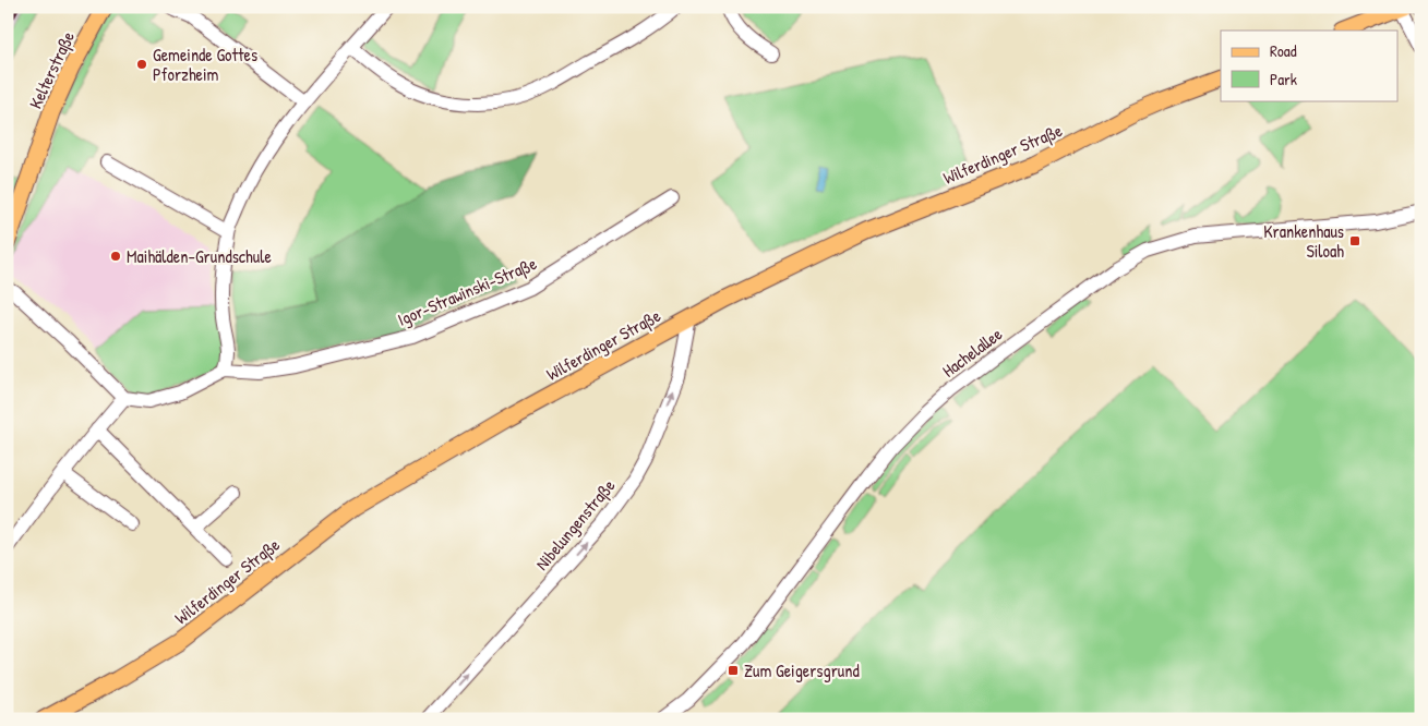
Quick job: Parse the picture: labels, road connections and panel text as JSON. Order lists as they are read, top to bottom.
{
  "streets": {
    "main road": ["Kelterstraße", "Wilferdinger Straße"],
    "street": ["Igor-Strawinski-Straße", "Hachelallee", "Nibelungenstraße"]
  },
  "crossings": [
    ["Wilferdinger Straße", "Nibelungenstraße"]
  ],
  "one_way": ["Nibelungenstraße"],
  "places": {
    "other": ["Gemeinde Gottes Pforzheim", "Maihälden-Grundschule"],
    "transit": ["Krankenhaus Siloah", "Zum Geigersgrund"]
  },
  "legend": ["Road", "Park"]
}
